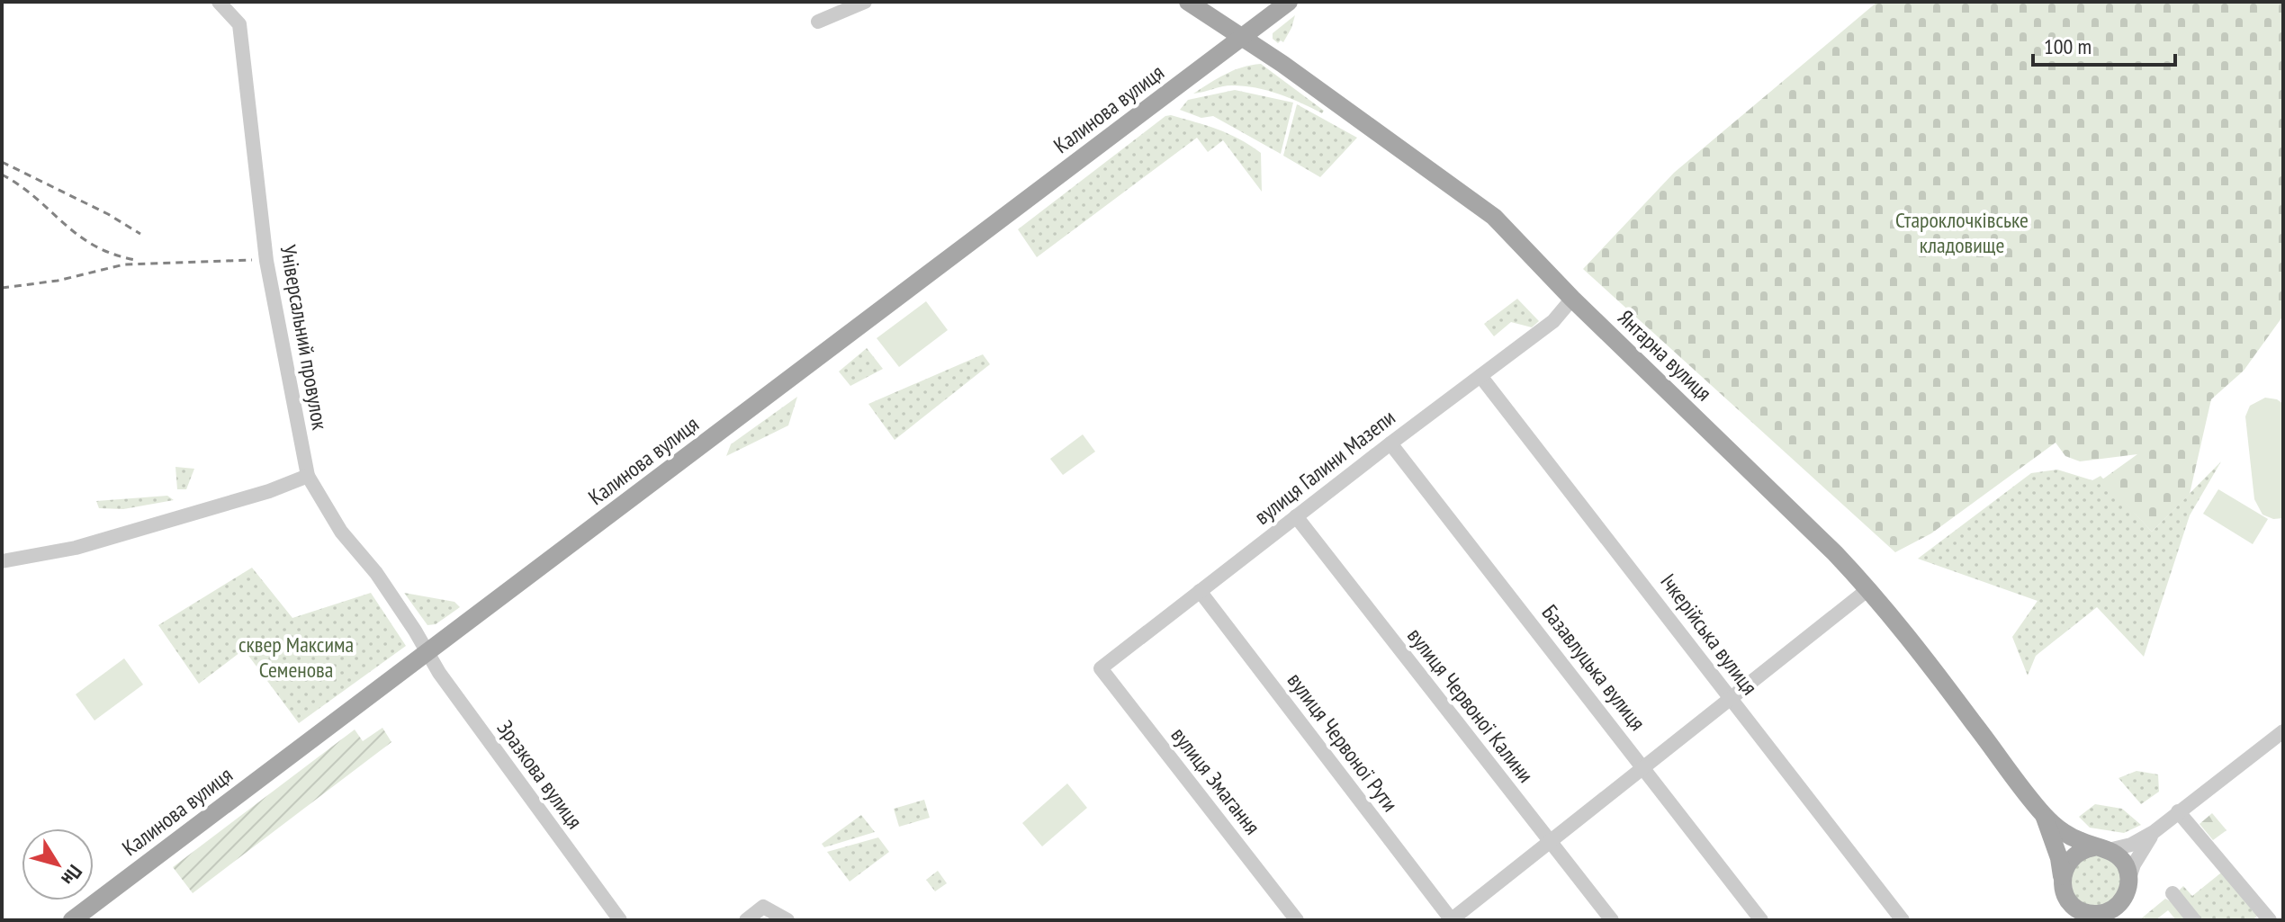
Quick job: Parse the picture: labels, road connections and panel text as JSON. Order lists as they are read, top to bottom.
{
  "streets": {
    "main road": ["Калинова вулиця", "Янтарна вулиця"],
    "street": [
      "Універсальний провулок",
      "вулиця Галини Мазепи",
      "Ічкерійська вулиця",
      "Базавлуцька вулиця",
      "вулиця Червоної Калини",
      "вулиця Червоної Рути",
      "Зразкова вулиця",
      "вулиця Змагання"
    ]
  },
  "crossings": [
    ["Калинова вулиця", "Універсальний провулок"],
    ["Калинова вулиця", "Янтарна вулиця"],
    ["Калинова вулиця", "Зразкова вулиця"],
    ["Універсальний провулок", "Зразкова вулиця"],
    ["Янтарна вулиця", "вулиця Галини Мазепи"],
    ["вулиця Галини Мазепи", "Ічкерійська вулиця"],
    ["вулиця Галини Мазепи", "Базавлуцька вулиця"],
    ["вулиця Галини Мазепи", "вулиця Червоної Калини"],
    ["вулиця Галини Мазепи", "вулиця Червоної Рути"],
    ["вулиця Галини Мазепи", "вулиця Змагання"]
  ],
  "parks": ["Староклочківське кладовище", "сквер Максима Семенова"],
  "scale_bar": "100 m",
  "north": "bottom right"
}
